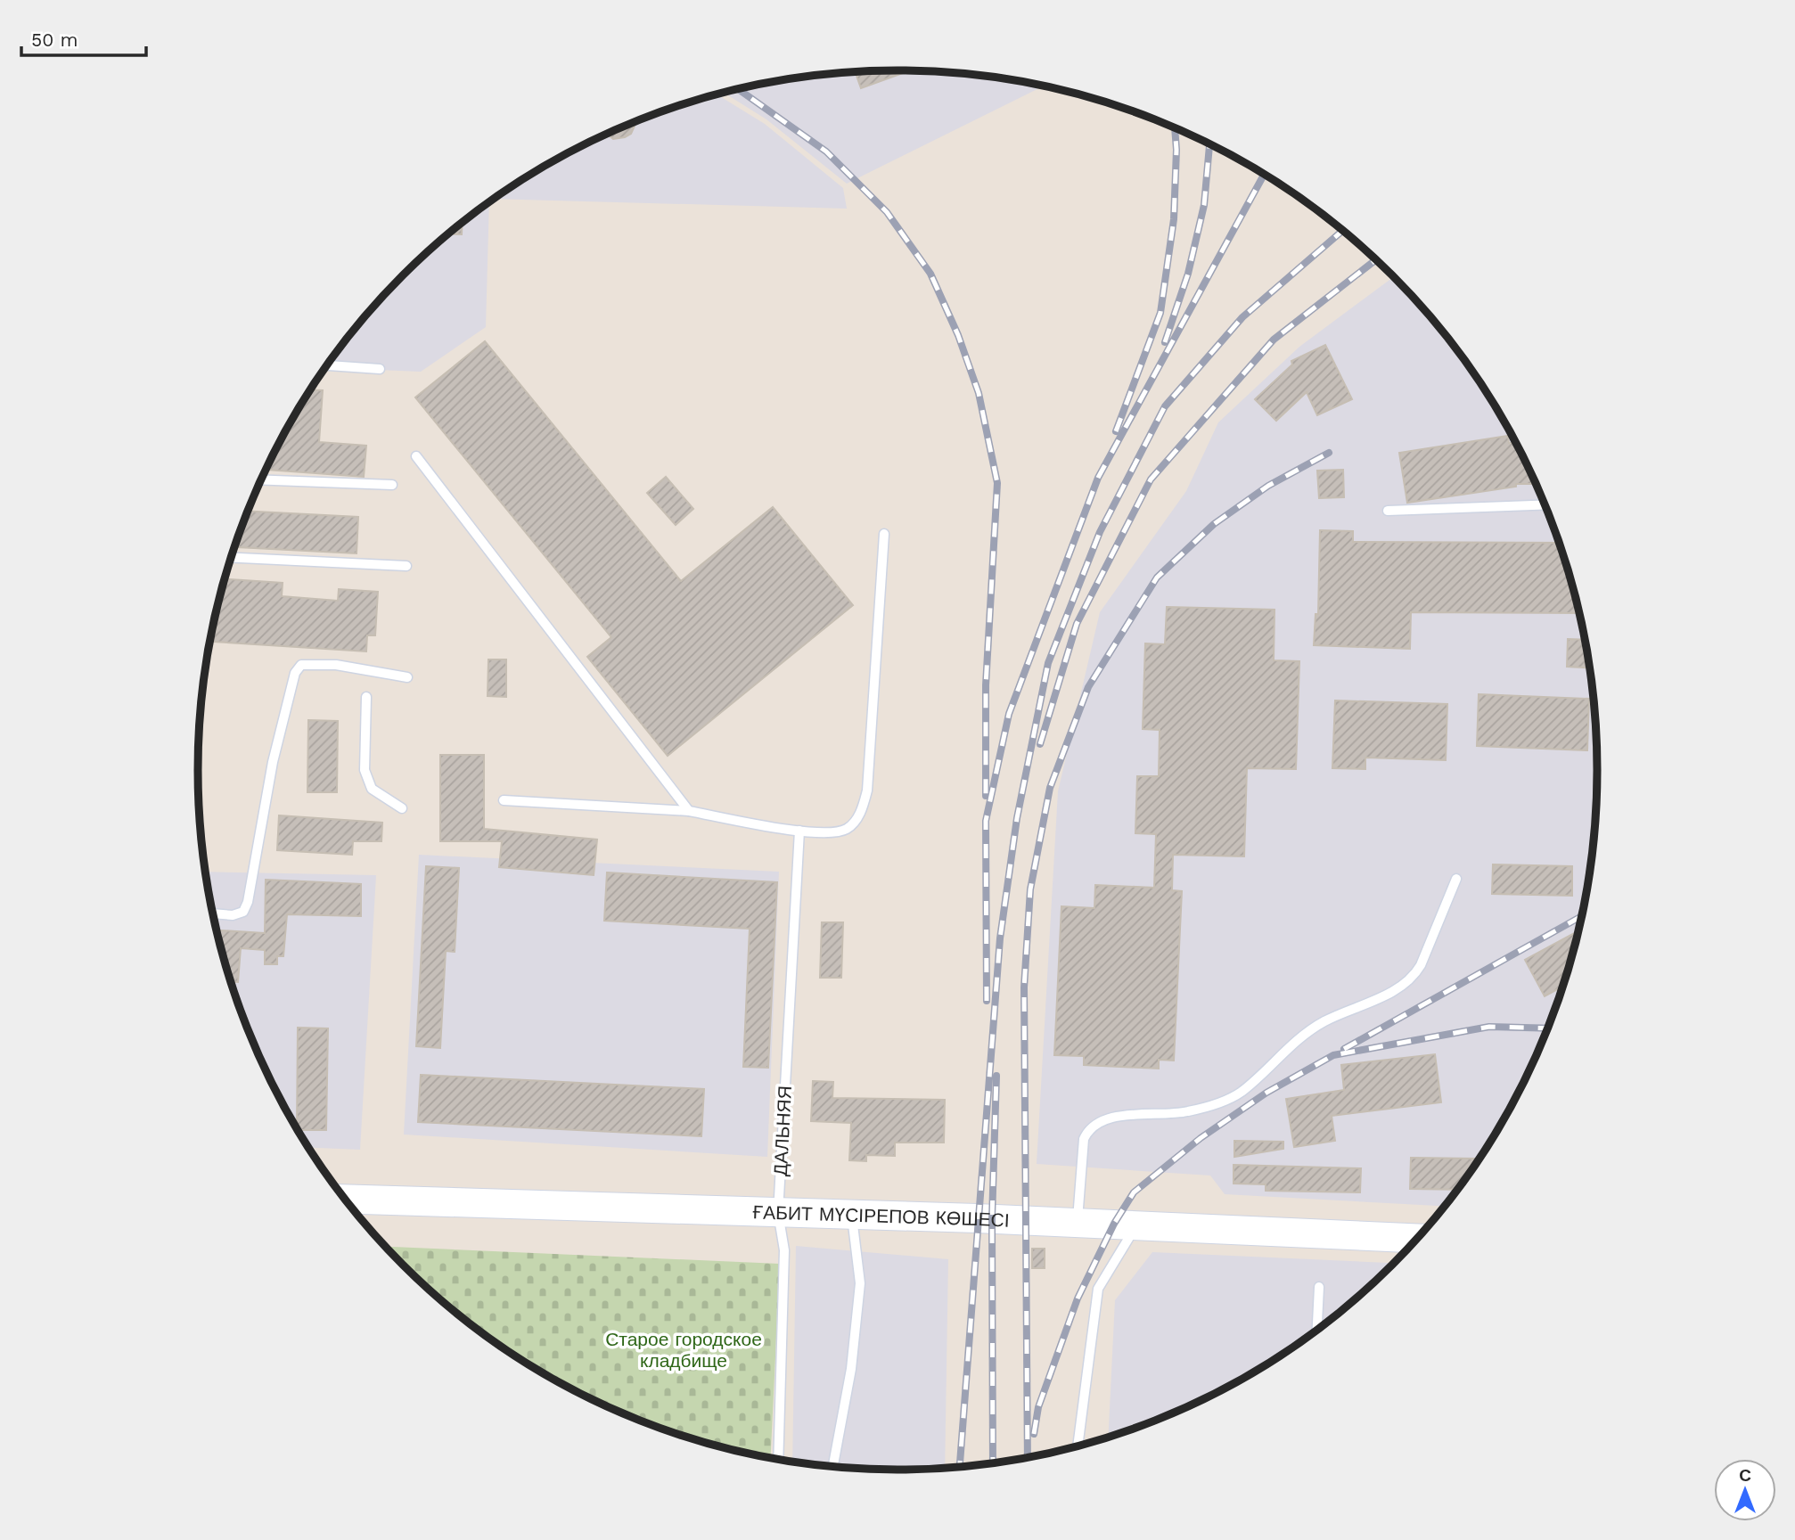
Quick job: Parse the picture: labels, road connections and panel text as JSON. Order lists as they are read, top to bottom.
{
  "streets": {
    "main road": ["ҒАБИТ МҮСІРЕПОВ КӨШЕСІ"],
    "lane": ["ДАЛЬНЯЯ"]
  },
  "crossings": [
    ["ДАЛЬНЯЯ", "ҒАБИТ МҮСІРЕПОВ КӨШЕСІ"]
  ],
  "parks": ["Старое городское кладбище"],
  "scale_bar": "50 m",
  "north": "top"
}
